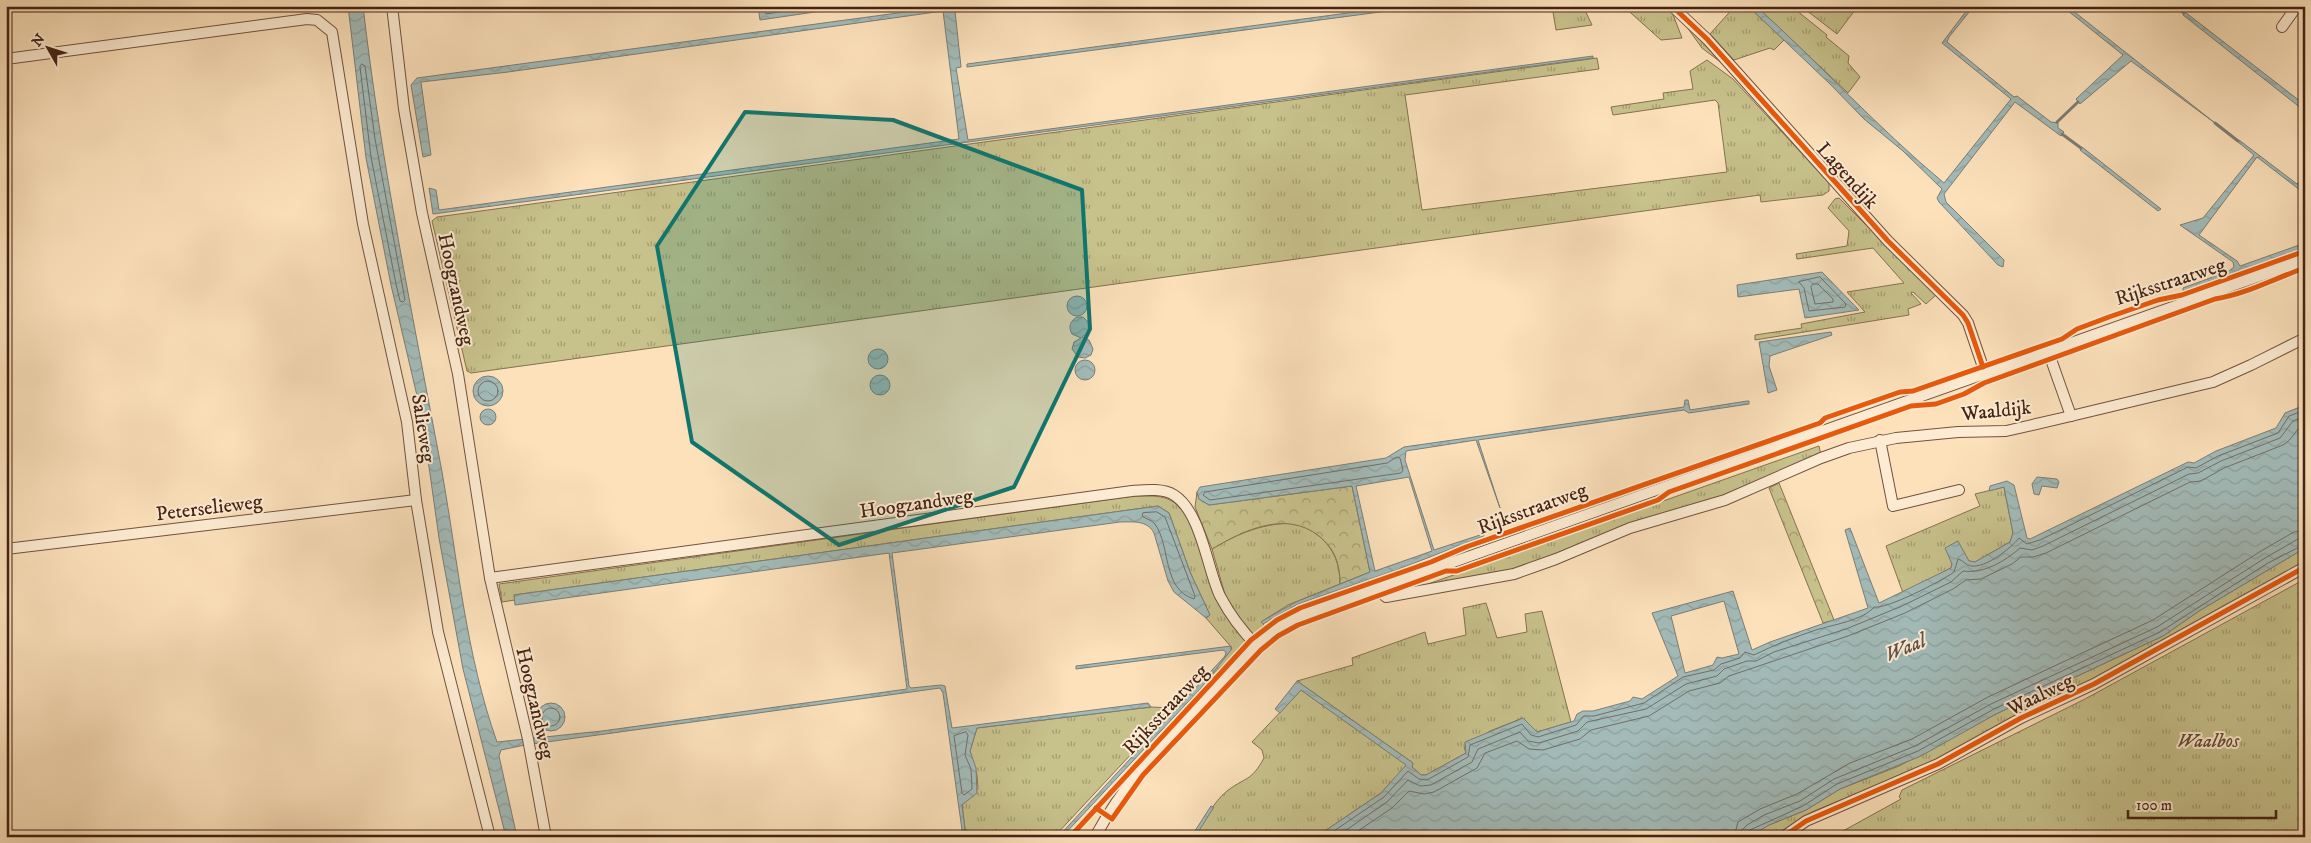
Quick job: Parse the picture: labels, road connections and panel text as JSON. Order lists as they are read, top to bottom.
{
  "streets": {
    "street": [
      "Lagendijk",
      "Rijksstraatweg",
      "Hoogzandweg",
      "Waaldijk",
      "Salieweg",
      "Peterselieweg",
      "Waalweg"
    ]
  },
  "crossings": [
    ["Lagendijk", "Rijksstraatweg"],
    ["Rijksstraatweg", "Hoogzandweg"],
    ["Rijksstraatweg", "Waaldijk"],
    ["Salieweg", "Peterselieweg"]
  ],
  "water": ["Waal"],
  "parks": ["Waalbos"],
  "scale_bar": "100 m",
  "north": "top left"
}
